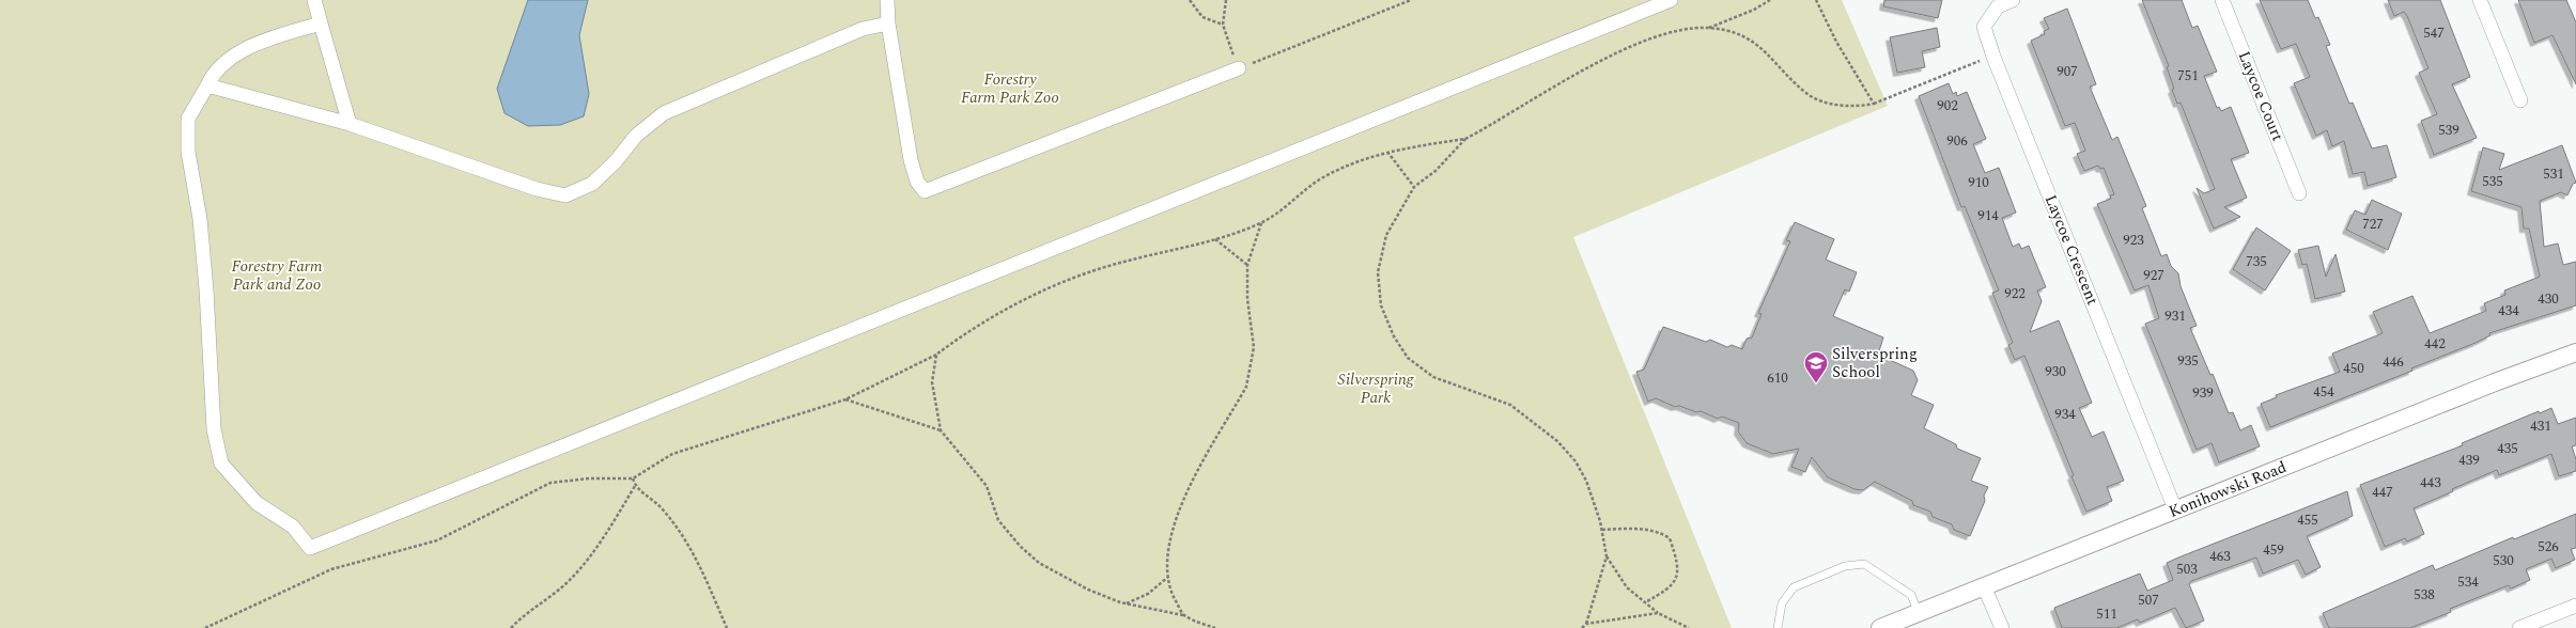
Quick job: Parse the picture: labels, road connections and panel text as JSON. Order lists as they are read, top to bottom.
{
  "streets": {
    "street": ["Laycoe Court", "Laycoe Crescent", "Konihowski Road"]
  },
  "crossings": [
    ["Laycoe Crescent", "Konihowski Road"]
  ],
  "parks": ["Forestry Farm Park Zoo", "Forestry Farm Park and Zoo", "Silverspring Park"],
  "places": {
    "school or university": ["Silverspring School"]
  },
  "house_numbers": [
    "547",
    "907",
    "751",
    "902",
    "539",
    "906",
    "531",
    "535",
    "910",
    "914",
    "727",
    "923",
    "735",
    "927",
    "922",
    "430",
    "434",
    "931",
    "442",
    "935",
    "446",
    "450",
    "930",
    "610",
    "454",
    "939",
    "934",
    "431",
    "435",
    "439",
    "443",
    "447",
    "455",
    "526",
    "459",
    "463",
    "530",
    "503",
    "534",
    "538",
    "507",
    "511"
  ]
}
